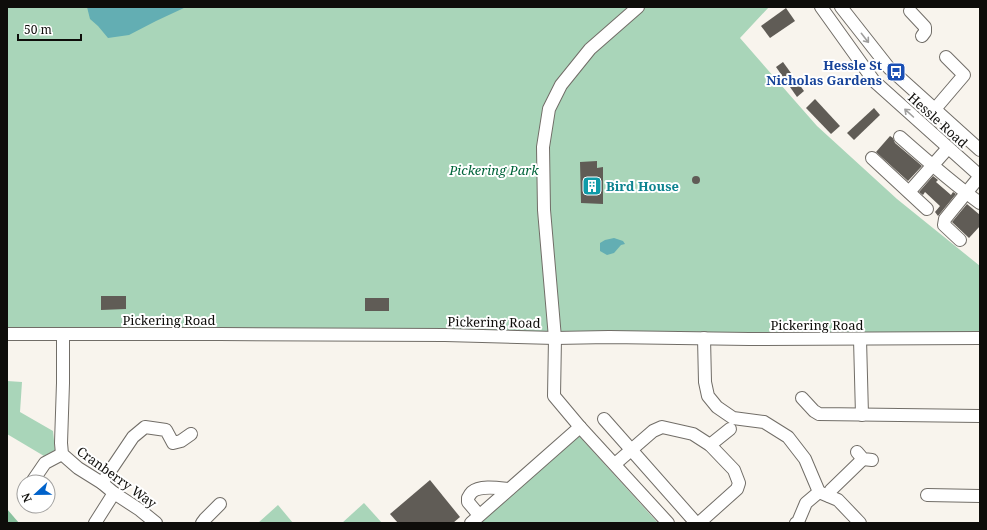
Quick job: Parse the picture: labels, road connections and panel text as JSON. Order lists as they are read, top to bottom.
{
  "streets": {
    "street": ["Hessle Road", "Pickering Road", "Cranberry Way"]
  },
  "crossings": [
    ["Pickering Road", "Cranberry Way"]
  ],
  "parks": ["Pickering Park"],
  "places": {
    "bus stop": ["Hessle St Nicholas Gardens"],
    "building": ["Bird House"]
  },
  "scale_bar": "50 m",
  "north": "left"
}
